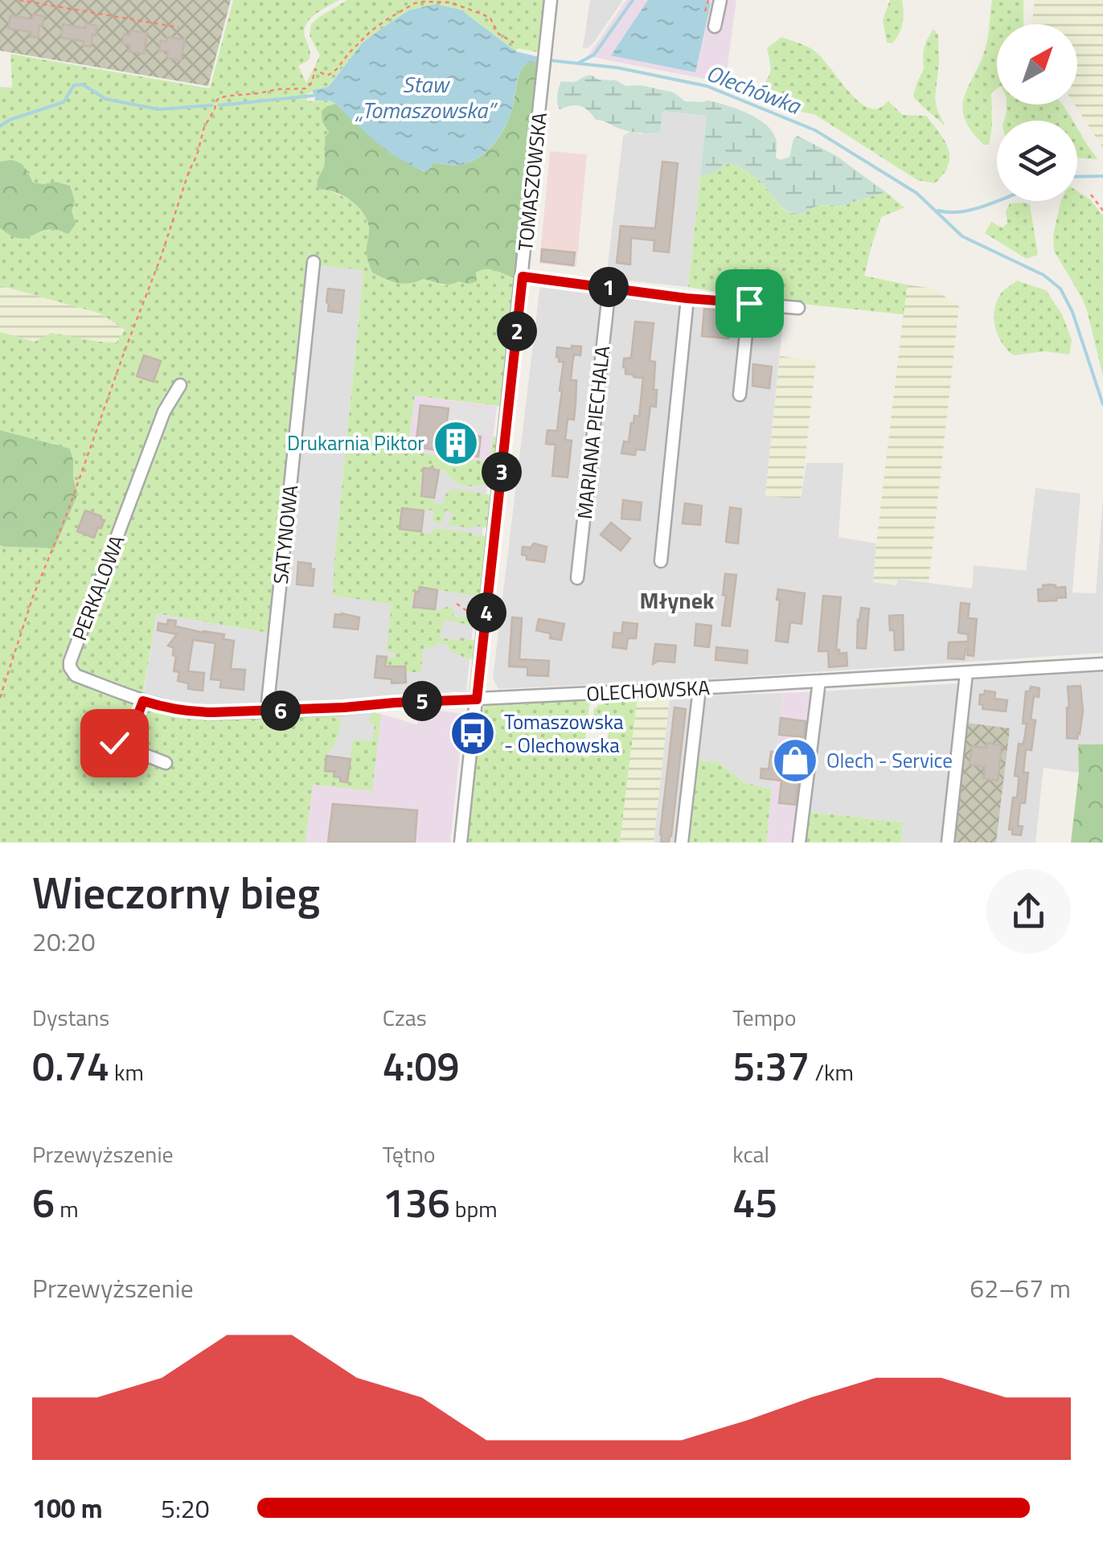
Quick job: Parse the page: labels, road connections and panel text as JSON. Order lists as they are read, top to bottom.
{
  "streets": {
    "street": [
      "TOMASZOWSKA",
      "MARIANA PIECHALA",
      "SATYNOWA",
      "PERKALOWA",
      "OLECHOWSKA"
    ]
  },
  "crossings": [
    ["TOMASZOWSKA", "OLECHOWSKA"],
    ["SATYNOWA", "OLECHOWSKA"],
    ["PERKALOWA", "OLECHOWSKA"]
  ],
  "districts": ["Młynek"],
  "water": ["Staw „Tomaszowska”", "Olechówka"],
  "places": {
    "building": ["Drukarnia Piktor"],
    "bus stop": ["Tomaszowska - Olechowska"],
    "shop": ["Olech - Service"]
  },
  "north": "top right",
  "page": {
    "pins": [
      "1",
      "2",
      "3",
      "4",
      "5",
      "6"
    ],
    "heading": ["Wieczorny bieg", "20:20"],
    "stats": [
      ["Dystans", "0.74 km"],
      ["Czas", "4:09"],
      ["Tempo", "5:37 /km"],
      ["Przewyższenie", "6 m"],
      ["Tętno", "136 bpm"],
      ["kcal", "45"]
    ],
    "chart": ["Przewyższenie", "62–67 m"],
    "list": [
      {
        "name": "100 m",
        "note": "5:20"
      }
    ]
  }
}
